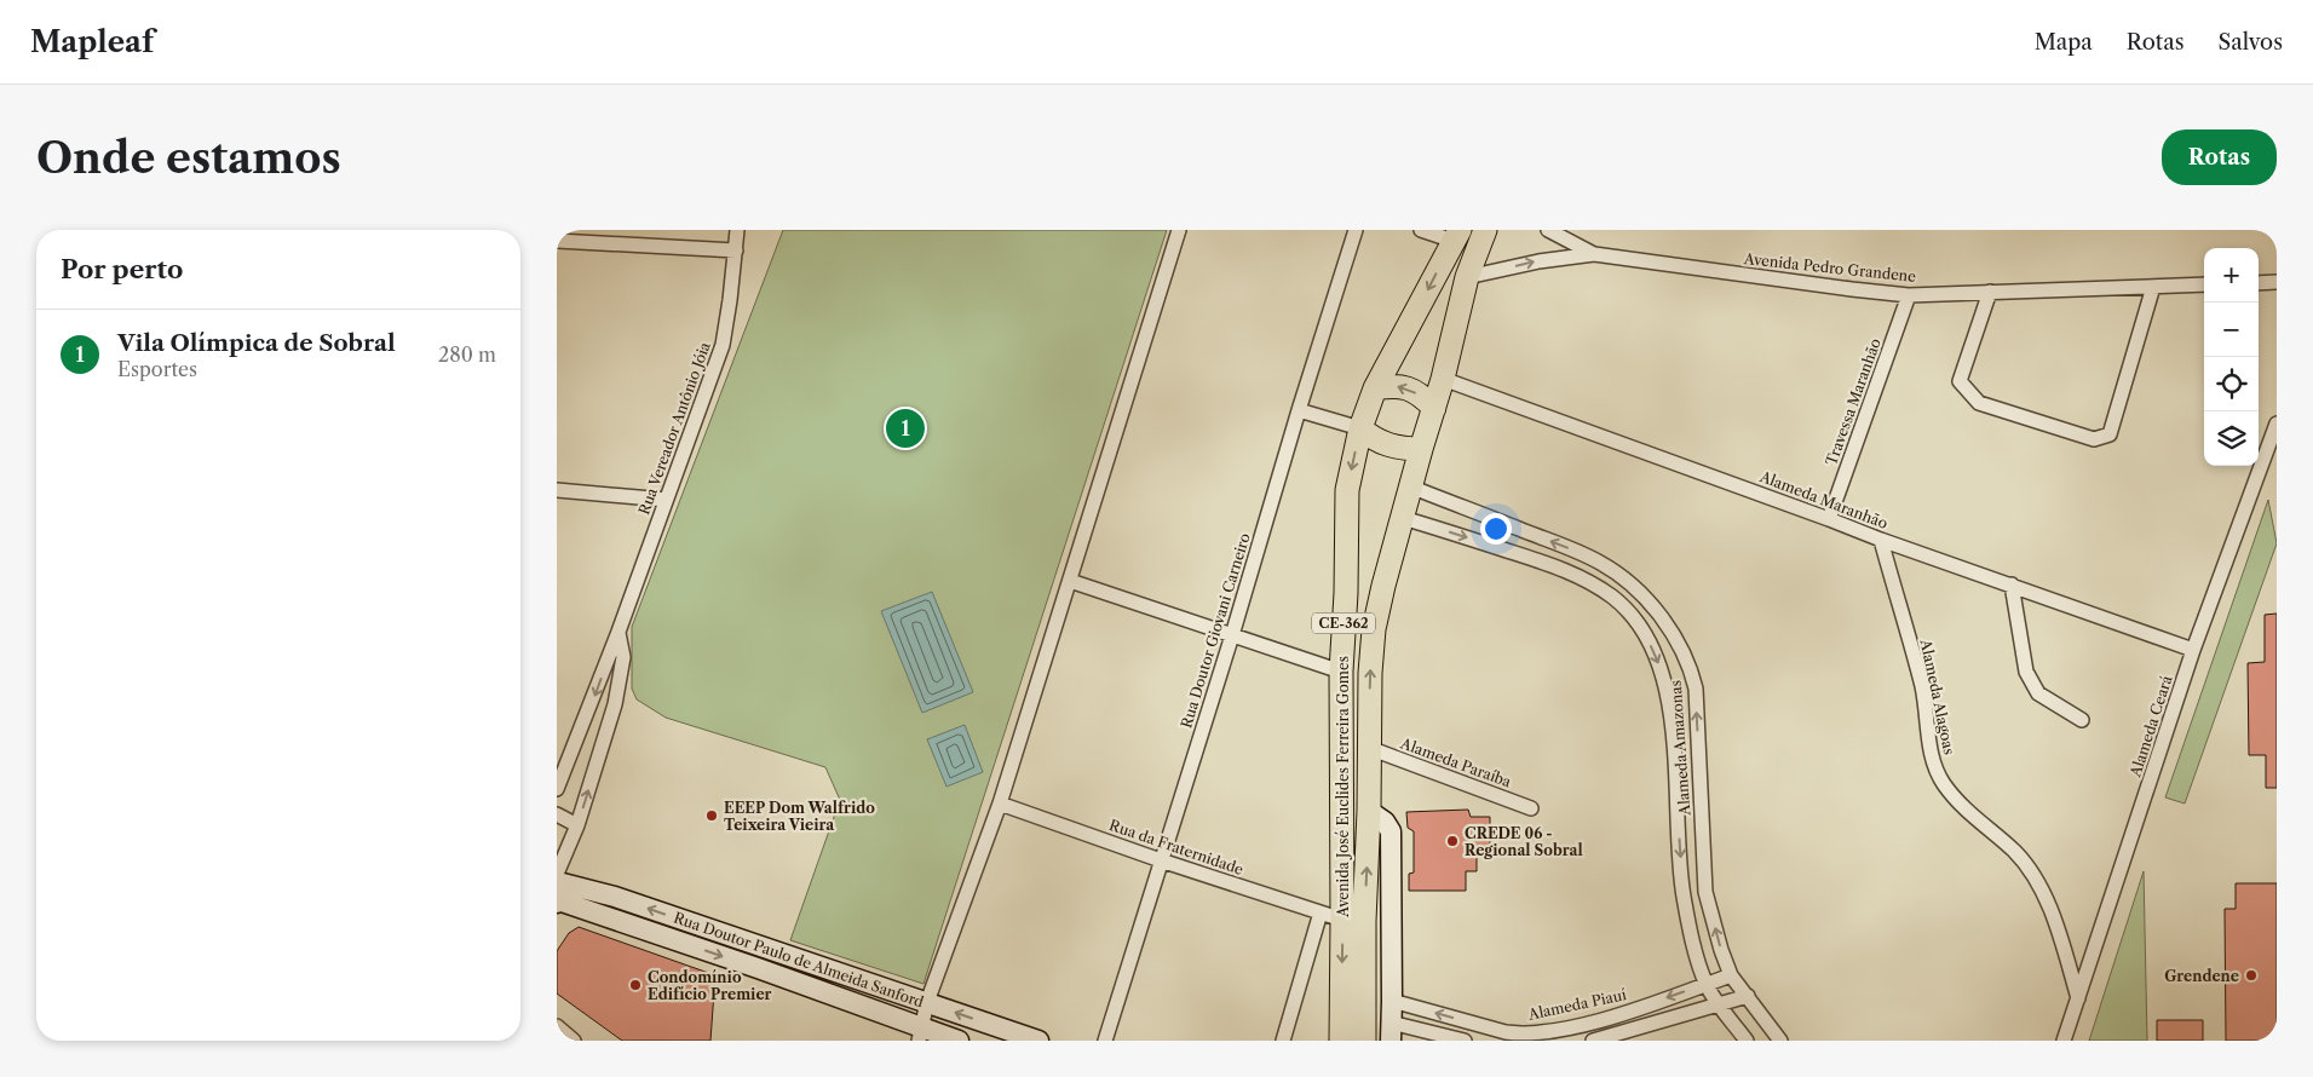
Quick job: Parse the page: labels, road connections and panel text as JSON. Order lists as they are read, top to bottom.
{
  "streets": {
    "main road": ["CE-362", "Avenida José Euclides Ferreira Gomes"],
    "street": [
      "Avenida Pedro Grandene",
      "Travessa Maranhão",
      "Rua Vereador Antônio Jóia",
      "Alameda Maranhão",
      "Rua Doutor Giovani Carneiro",
      "Alameda Alagoas",
      "Alameda Ceará",
      "Alameda Amazonas",
      "Alameda Paraíba",
      "Rua da Fraternidade",
      "Rua Doutor Paulo de Almeida Sanford",
      "Alameda Piauí"
    ]
  },
  "crossings": [
    ["Avenida Pedro Grandene", "Travessa Maranhão"],
    ["Avenida Pedro Grandene", "Avenida José Euclides Ferreira Gomes"],
    ["Travessa Maranhão", "Alameda Maranhão"],
    ["Rua Vereador Antônio Jóia", "Rua Doutor Paulo de Almeida Sanford"],
    ["Alameda Maranhão", "Alameda Alagoas"],
    ["Alameda Maranhão", "Alameda Ceará"],
    ["Alameda Maranhão", "Avenida José Euclides Ferreira Gomes"],
    ["Rua Doutor Giovani Carneiro", "Rua da Fraternidade"],
    ["Alameda Alagoas", "Alameda Ceará"],
    ["Alameda Amazonas", "Avenida José Euclides Ferreira Gomes"],
    ["Alameda Amazonas", "Alameda Piauí"],
    ["Alameda Paraíba", "Avenida José Euclides Ferreira Gomes"],
    ["Avenida José Euclides Ferreira Gomes", "Rua da Fraternidade"]
  ],
  "places": [
    "EEEP Dom Walfrido Teixeira Vieira",
    "CREDE 06 - Regional Sobral",
    "Grendene",
    "Condomínio Edifício Premier"
  ],
  "page": {
    "header": "Mapleaf",
    "nav": ["Mapa", "Rotas", "Salvos"],
    "buttons": "Rotas",
    "title": "Onde estamos",
    "heading": "Por perto",
    "map_buttons": ["+", "−"],
    "list": [
      {
        "mark": "1",
        "name": "Vila Olímpica de Sobral",
        "note": "Esportes",
        "value": "280 m"
      }
    ],
    "pins": "1"
  }
}
